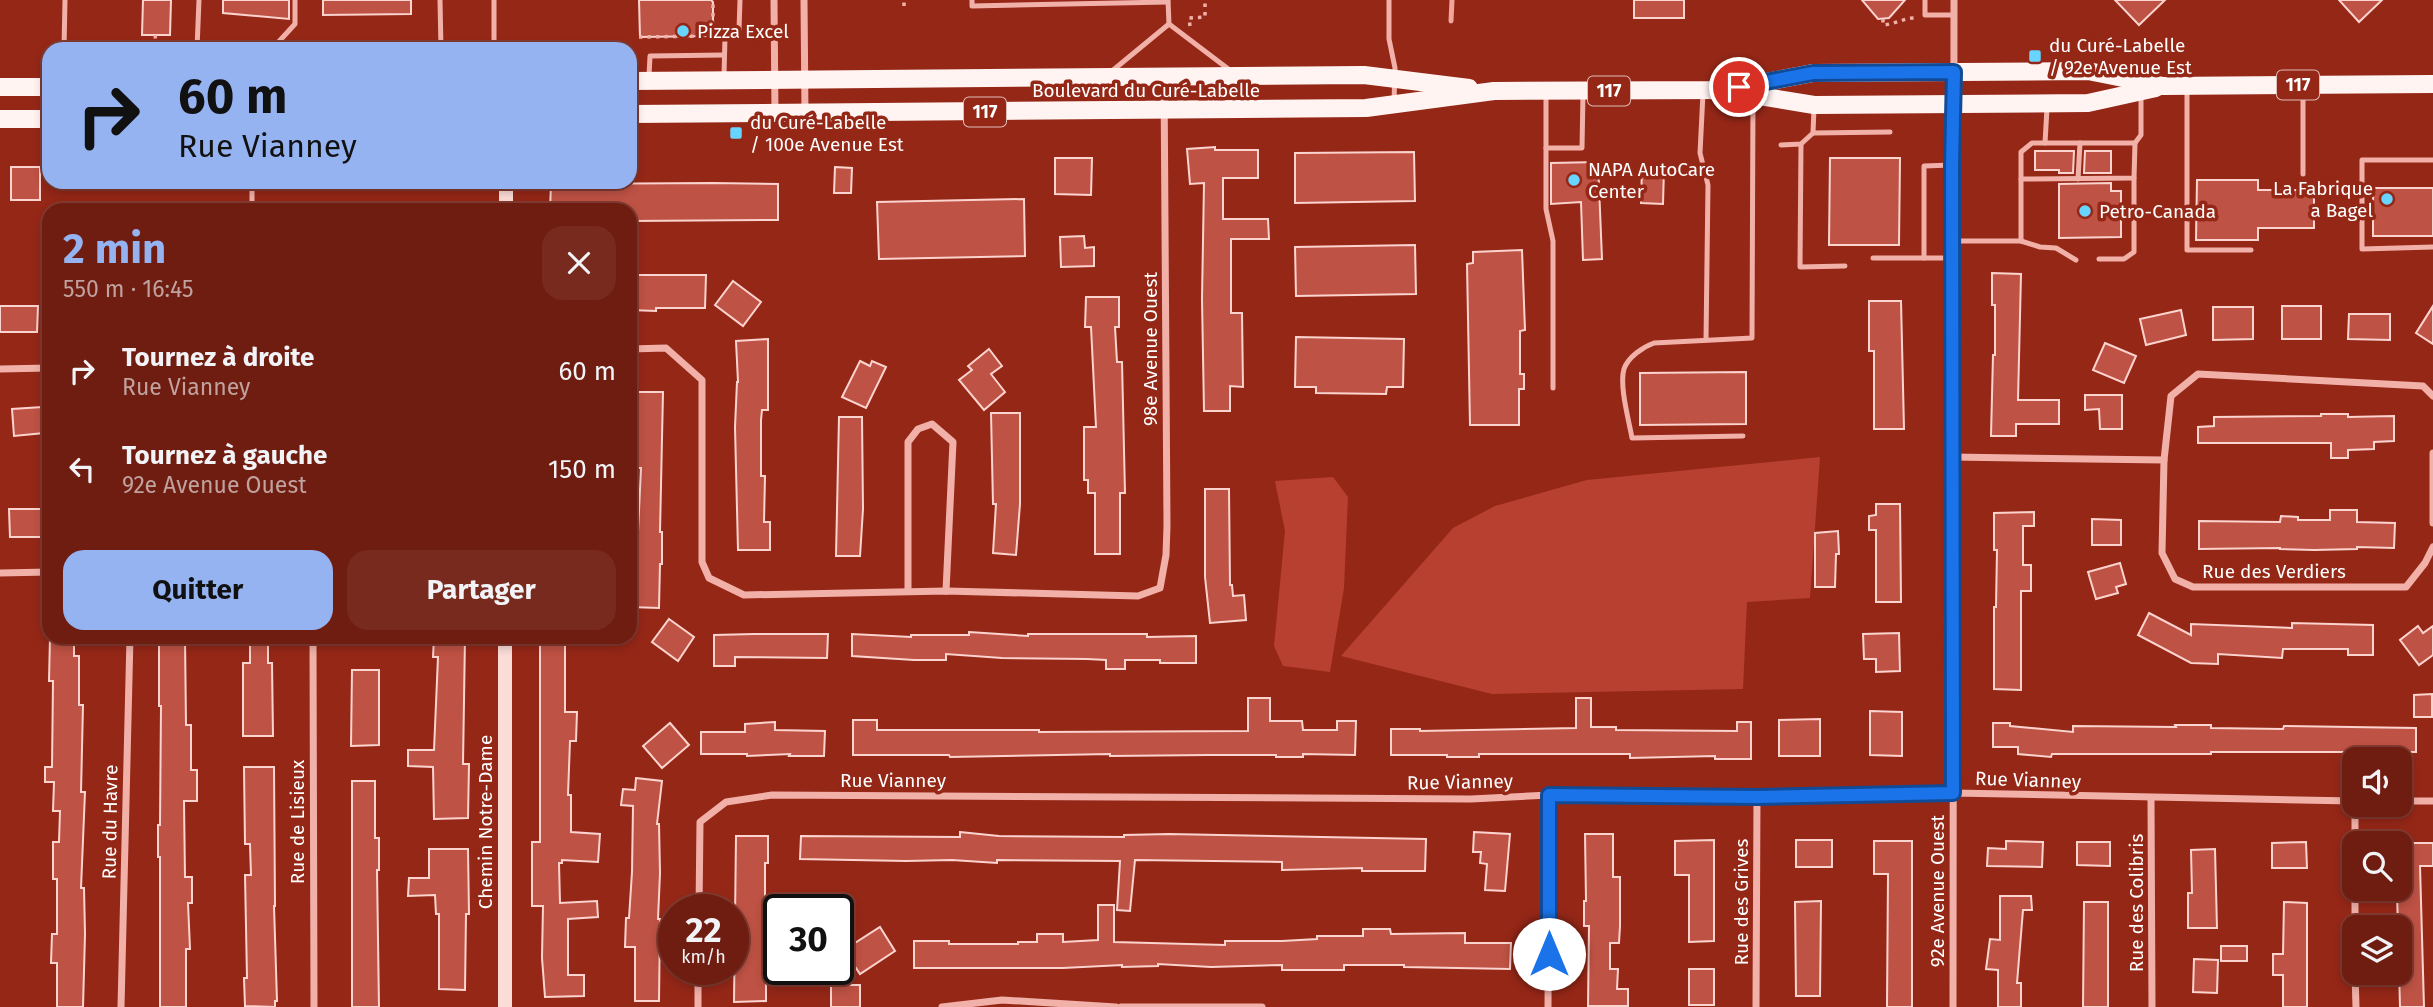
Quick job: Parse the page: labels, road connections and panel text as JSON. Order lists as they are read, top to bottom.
{
  "streets": {
    "main road": ["117", "Boulevard du Curé-Labelle"],
    "street": [
      "98e Avenue Ouest",
      "Rue des Verdiers",
      "Rue Vianney",
      "Rue du Havre",
      "Rue de Lisieux",
      "Chemin Notre-Dame",
      "92e Avenue Ouest",
      "Rue des Grives",
      "Rue des Colibris"
    ]
  },
  "crossings": [
    ["Boulevard du Curé-Labelle", "98e Avenue Ouest"],
    ["Boulevard du Curé-Labelle", "92e Avenue Ouest"],
    ["Rue Vianney", "92e Avenue Ouest"],
    ["Rue Vianney", "Rue des Grives"],
    ["Rue Vianney", "Rue des Colibris"]
  ],
  "places": {
    "other": [
      "Pizza Excel",
      "NAPA AutoCare Center",
      "La Fabrique a Bagel",
      "Petro-Canada"
    ],
    "transit": ["du Curé-Labelle / 92e Avenue Est", "du Curé-Labelle / 100e Avenue Est"]
  },
  "page": {
    "turn": ["60 m", "Rue Vianney"],
    "heading": ["2 min", "550 m · 16:45"],
    "list": [
      {
        "name": "Tournez à droite",
        "note": "Rue Vianney",
        "value": "60 m"
      },
      {
        "name": "Tournez à gauche",
        "note": "92e Avenue Ouest",
        "value": "150 m"
      }
    ],
    "buttons": ["Quitter", "Partager"],
    "speed": "22 km/h",
    "limit": "30"
  }
}
